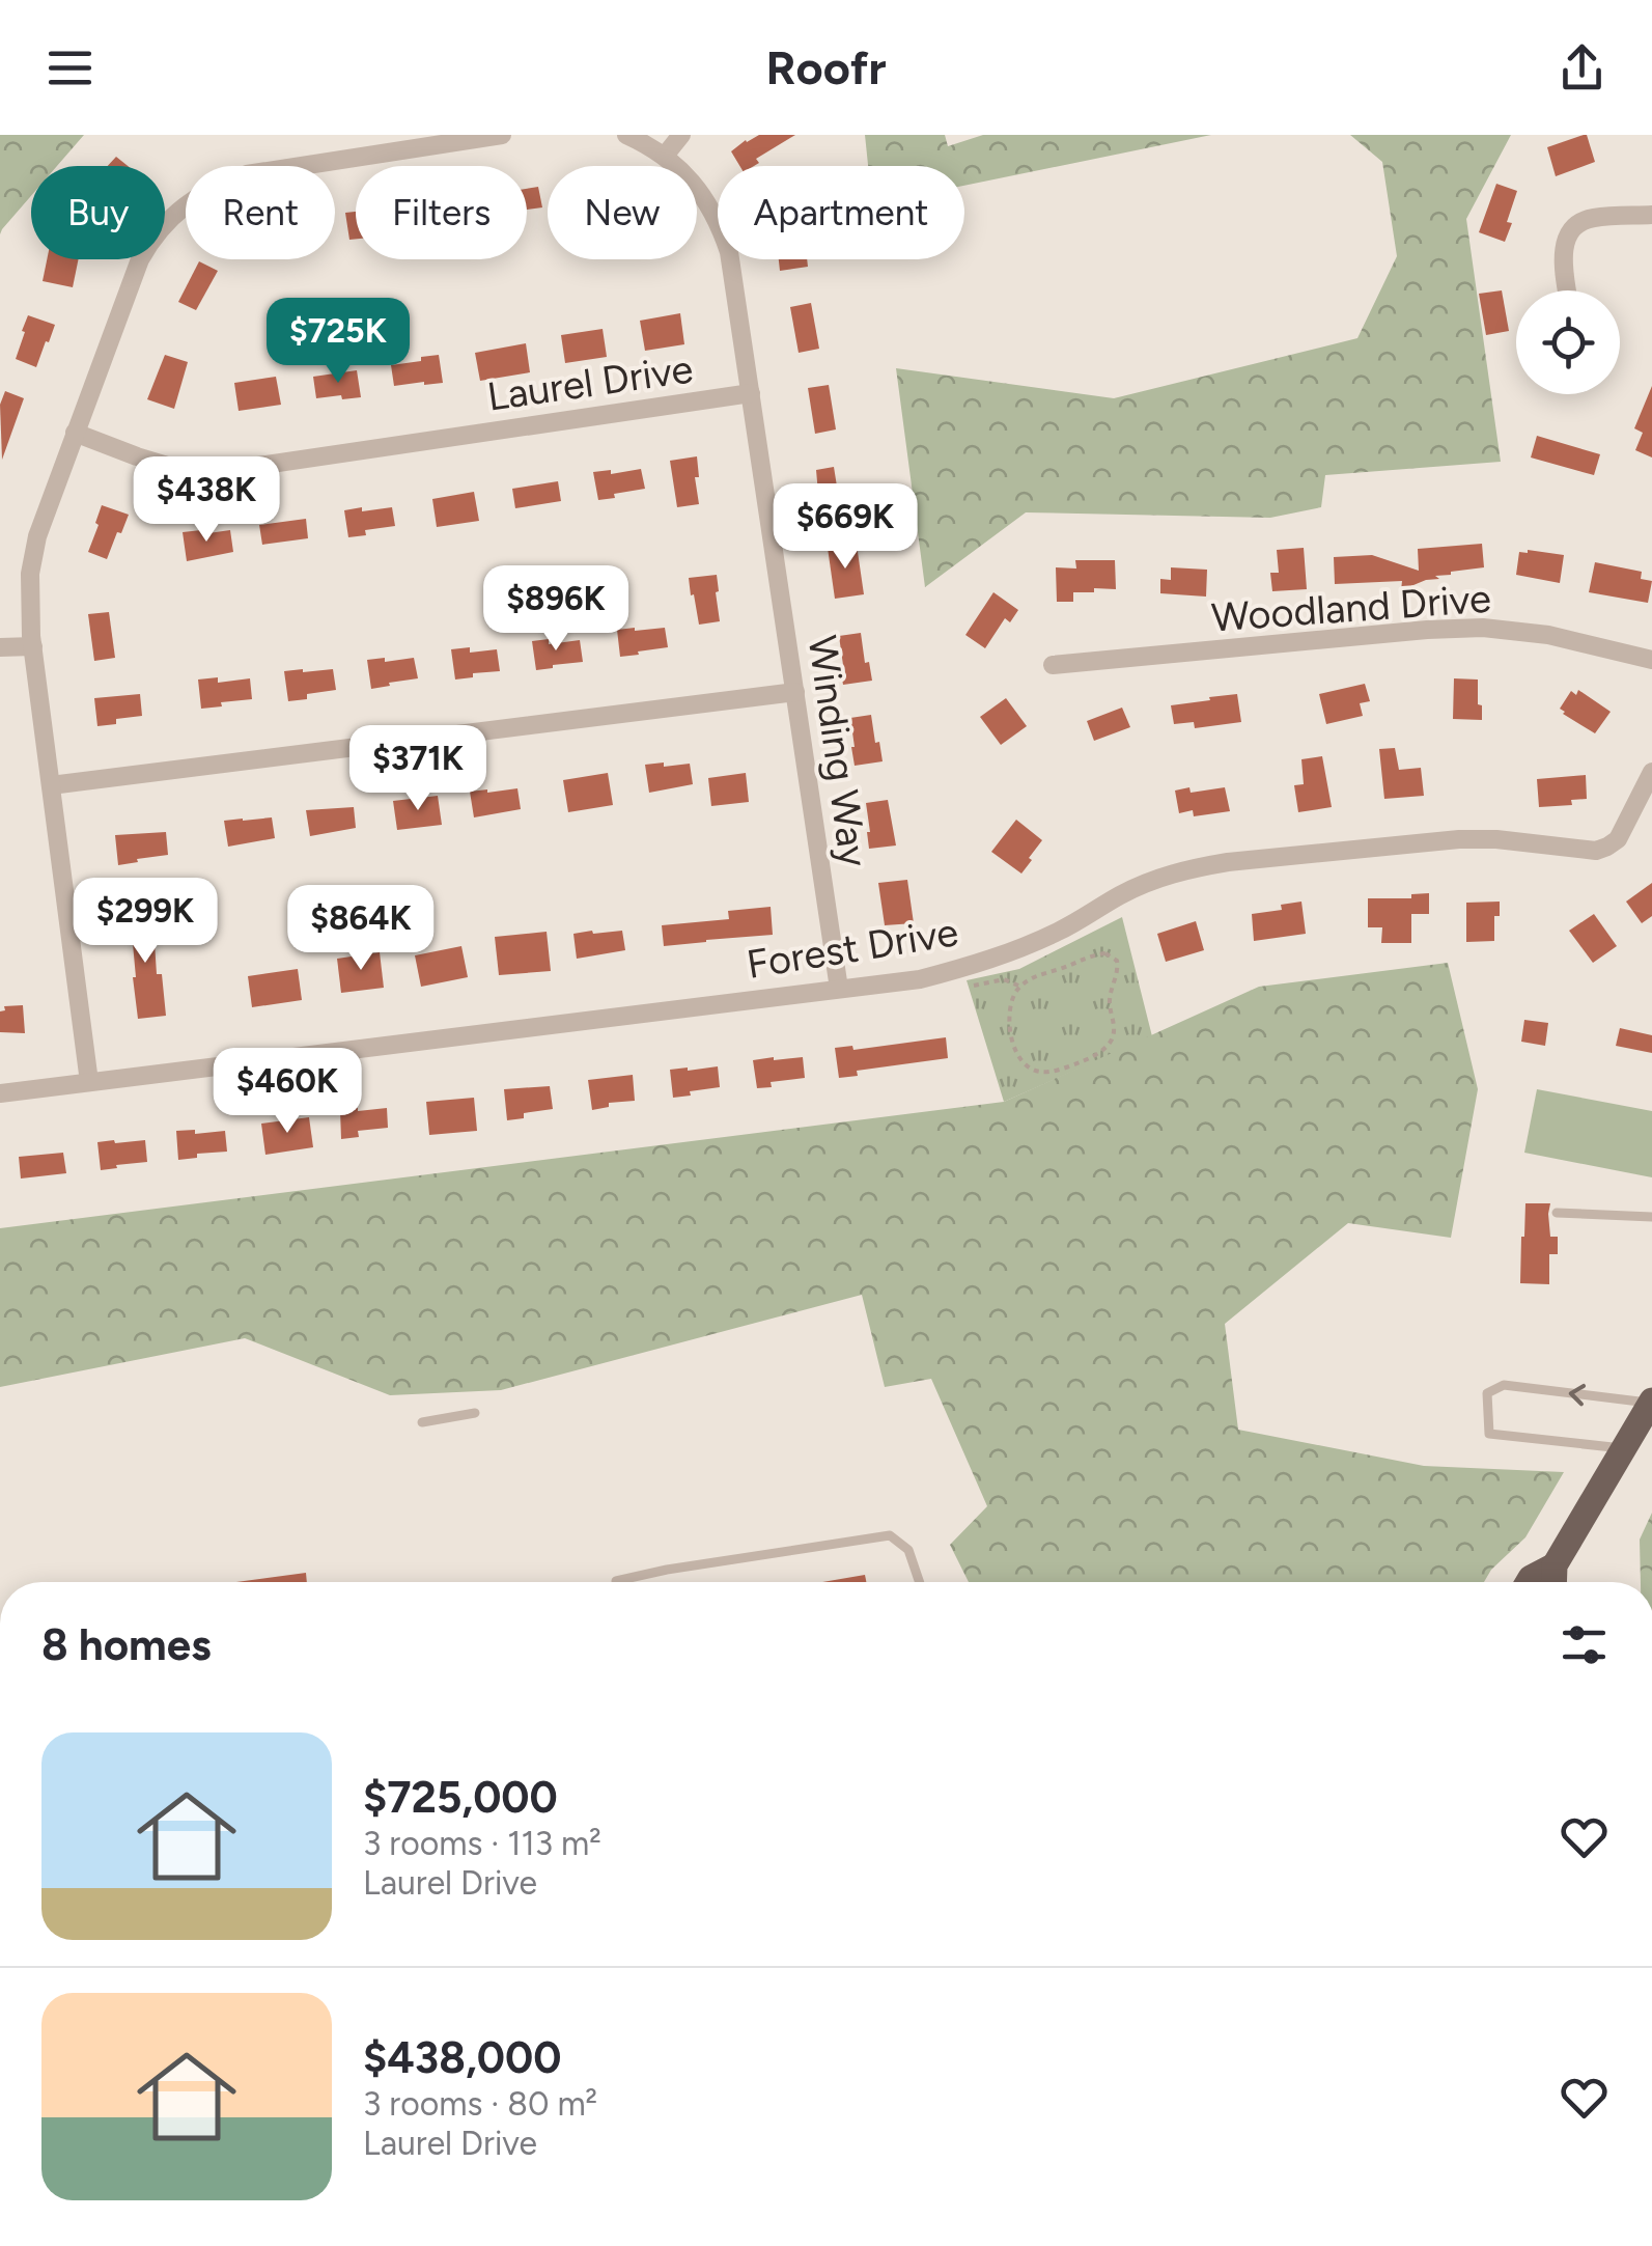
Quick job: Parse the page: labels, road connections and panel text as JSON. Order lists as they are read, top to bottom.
{
  "streets": {
    "street": [
      "Laurel Drive",
      "Woodland Drive",
      "Winding Way",
      "Forest Drive"
    ]
  },
  "crossings": [
    ["Laurel Drive", "Winding Way"],
    ["Winding Way", "Forest Drive"]
  ],
  "page": {
    "header": "Roofr",
    "chip": [
      "Buy",
      "Rent",
      "Filters",
      "New",
      "Apartment"
    ],
    "price": [
      "$725K",
      "$438K",
      "$669K",
      "$896K",
      "$371K",
      "$299K",
      "$864K",
      "$460K"
    ],
    "heading": "8 homes",
    "list": [
      {
        "name": "$725,000",
        "note": "3 rooms · 113 m² · Laurel Drive"
      },
      {
        "name": "$438,000",
        "note": "3 rooms · 80 m² · Laurel Drive"
      }
    ]
  }
}
